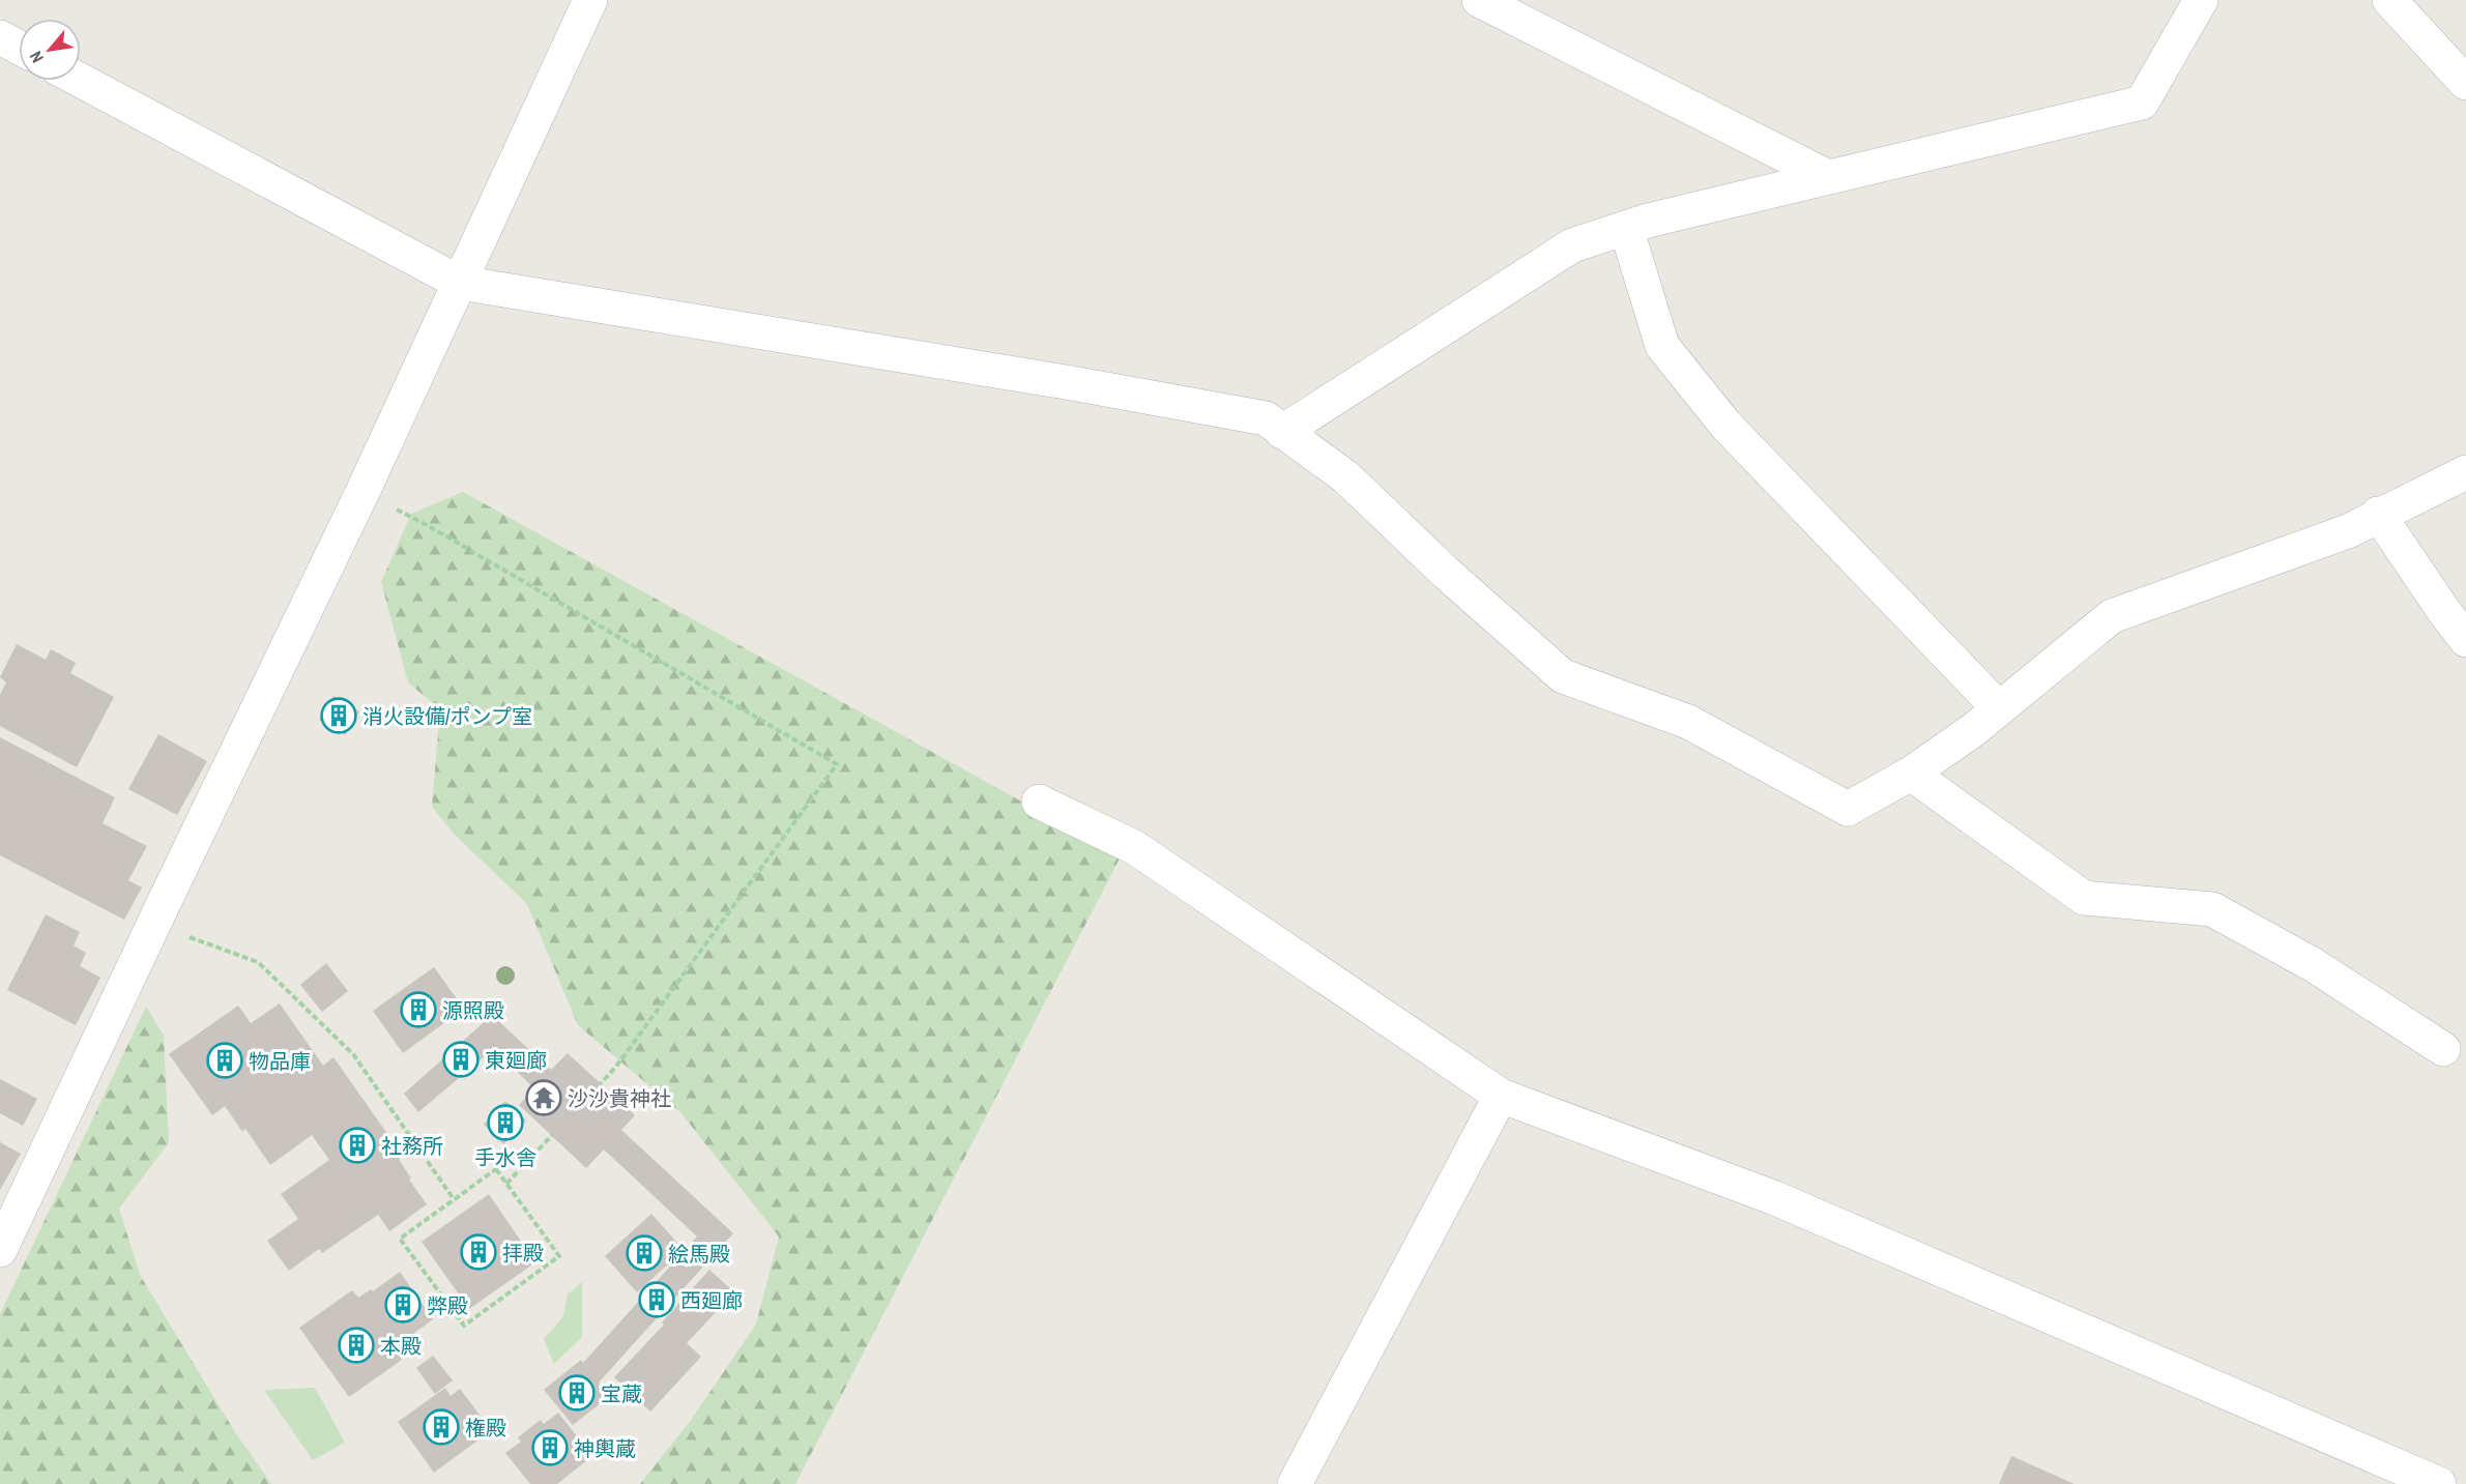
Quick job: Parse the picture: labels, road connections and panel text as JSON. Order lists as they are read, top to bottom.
{
  "places": {
    "building": [
      "消火設備/ポンプ室",
      "源照殿",
      "東廻廊",
      "物品庫",
      "手水舎",
      "社務所",
      "拝殿",
      "絵馬殿",
      "西廻廊",
      "弊殿",
      "本殿",
      "宝蔵",
      "権殿",
      "神輿蔵"
    ],
    "temple": ["沙沙貴神社"]
  },
  "north": "bottom left"
}
